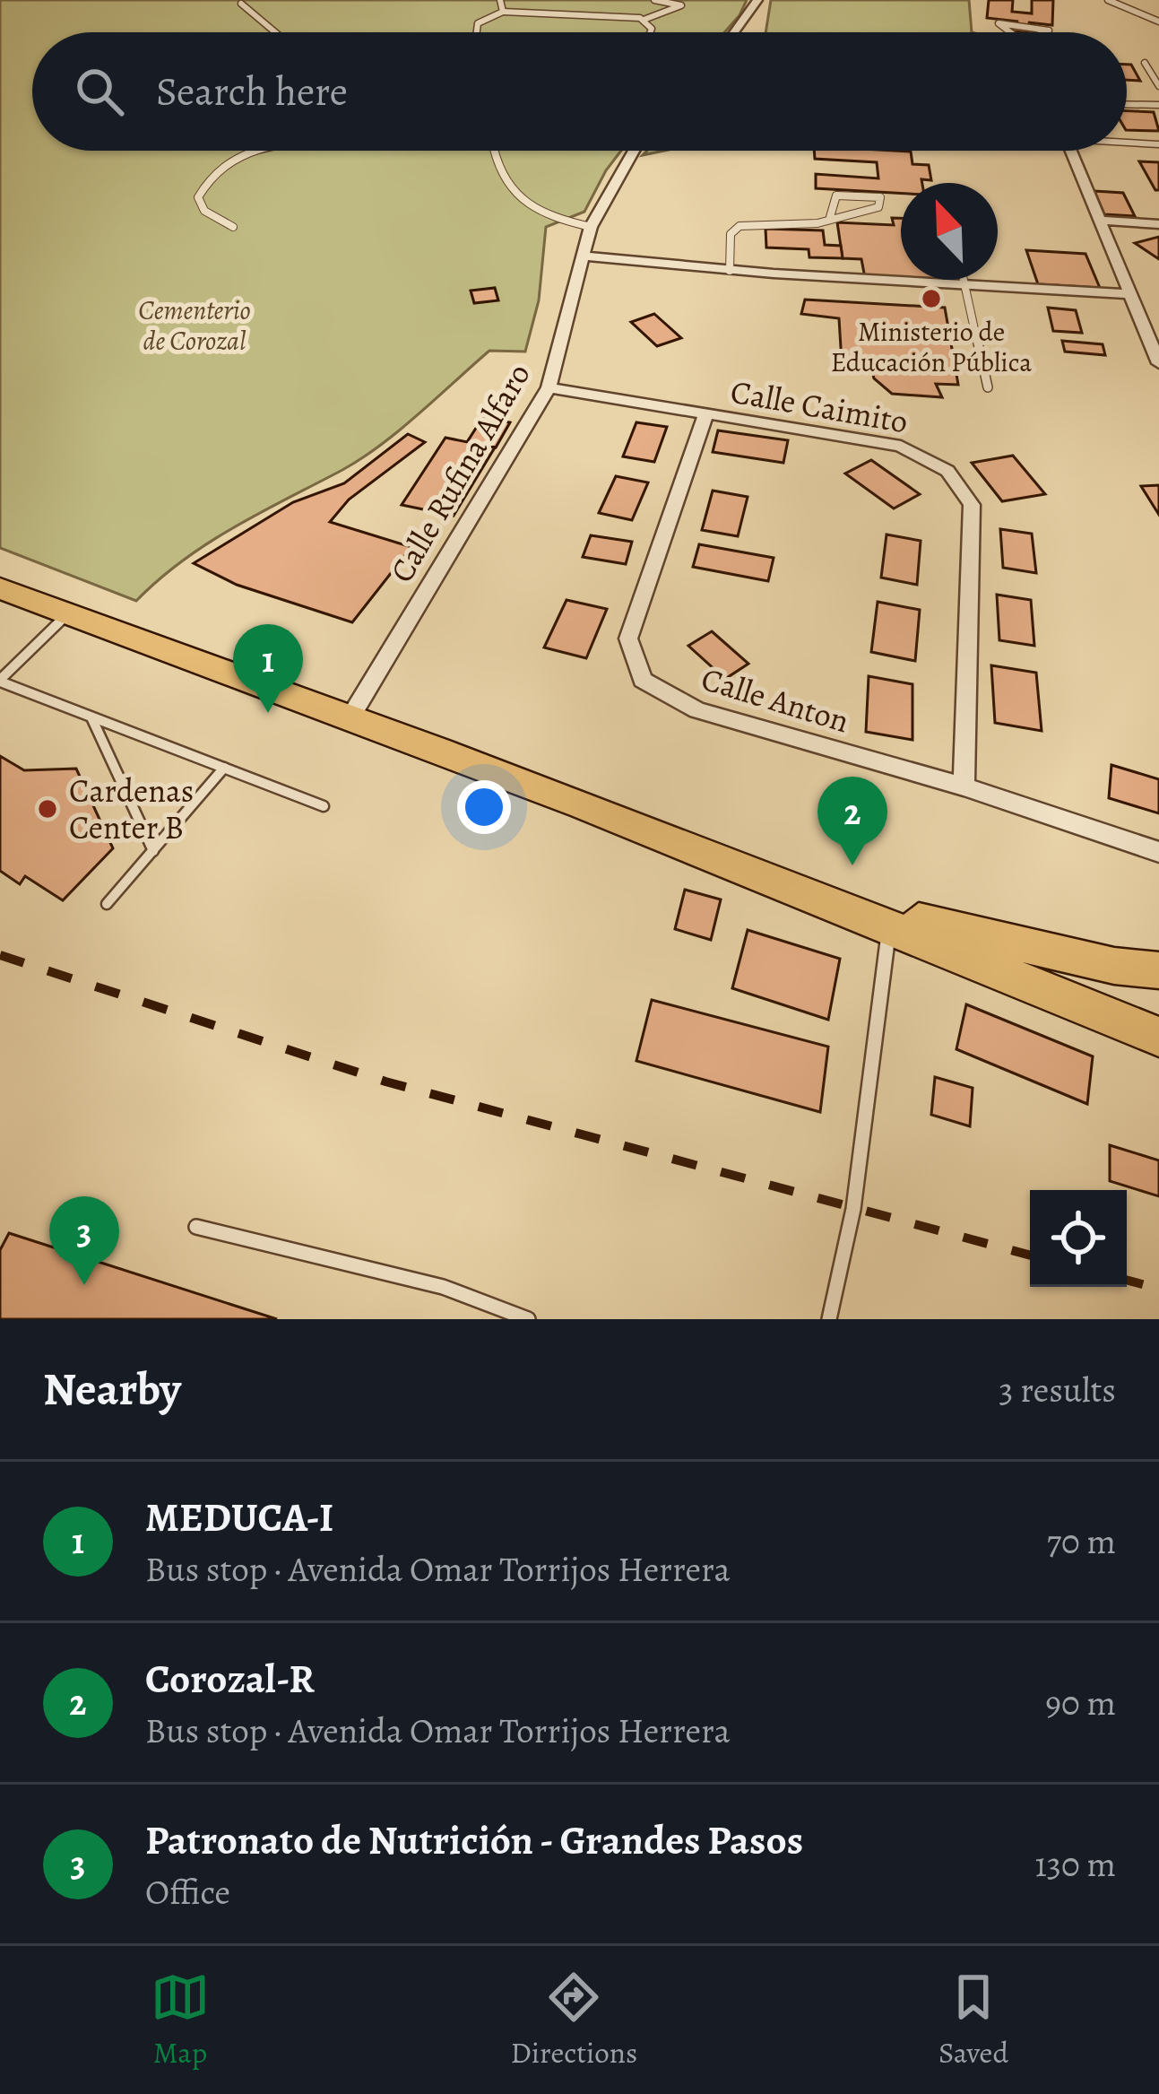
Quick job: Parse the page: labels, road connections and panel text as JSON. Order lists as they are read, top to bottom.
{
  "streets": {
    "street": ["Calle Caimito", "Calle Rufina Alfaro", "Calle Anton"]
  },
  "crossings": [
    ["Calle Caimito", "Calle Rufina Alfaro"],
    ["Calle Caimito", "Calle Anton"]
  ],
  "parks": ["Cementerio de Corozal"],
  "places": ["Ministerio de Educación Pública", "Cardenas Center B"],
  "north": "top left",
  "page": {
    "search": "Search here",
    "pins": ["1", "2", "3"],
    "heading": ["Nearby", "3 results"],
    "list": [
      {
        "mark": "1",
        "name": "MEDUCA-I",
        "note": "Bus stop · Avenida Omar Torrijos Herrera",
        "value": "70 m"
      },
      {
        "mark": "2",
        "name": "Corozal-R",
        "note": "Bus stop · Avenida Omar Torrijos Herrera",
        "value": "90 m"
      },
      {
        "mark": "3",
        "name": "Patronato de Nutrición - Grandes Pasos",
        "note": "Office",
        "value": "130 m"
      }
    ],
    "nav": ["Map", "Directions", "Saved"]
  }
}
